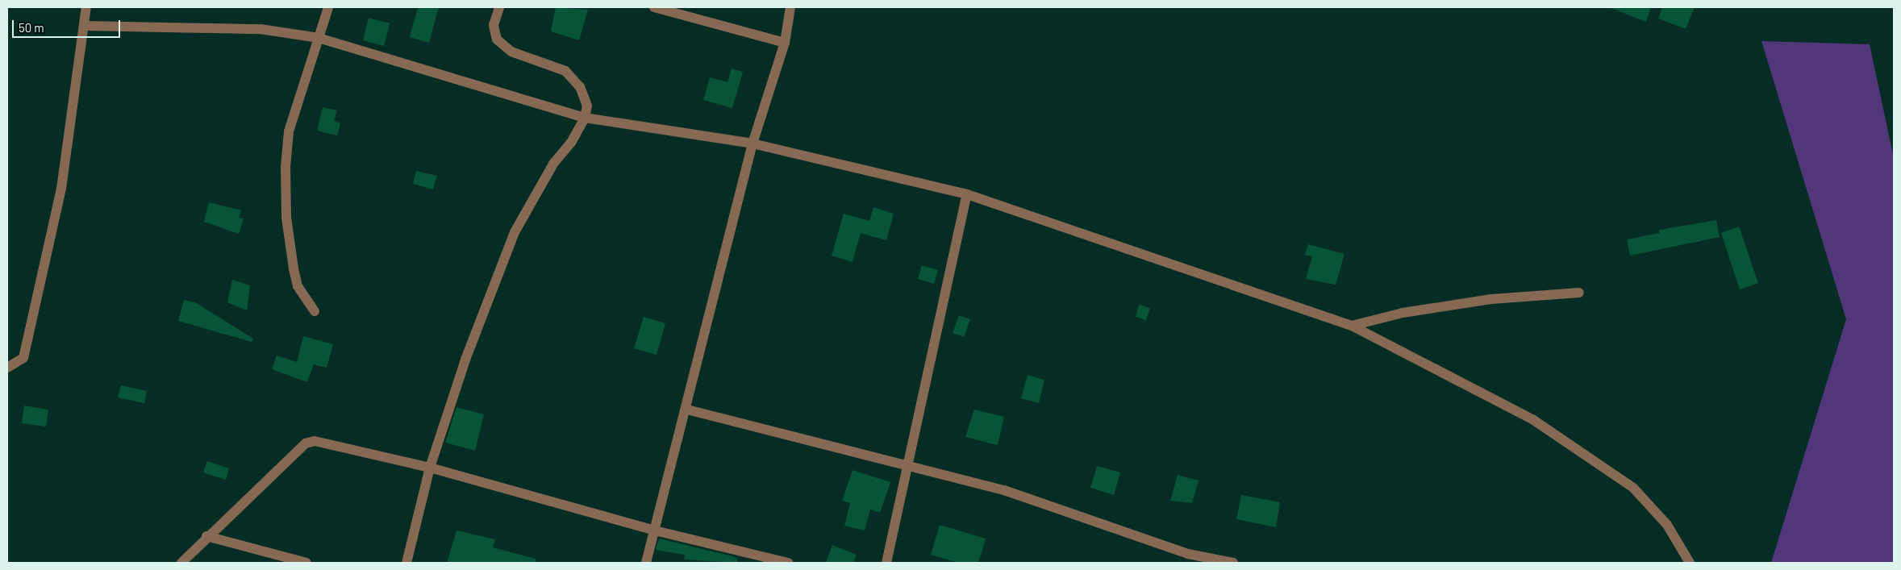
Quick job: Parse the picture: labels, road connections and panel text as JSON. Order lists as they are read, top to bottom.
{
  "scale_bar": "50 m"
}
